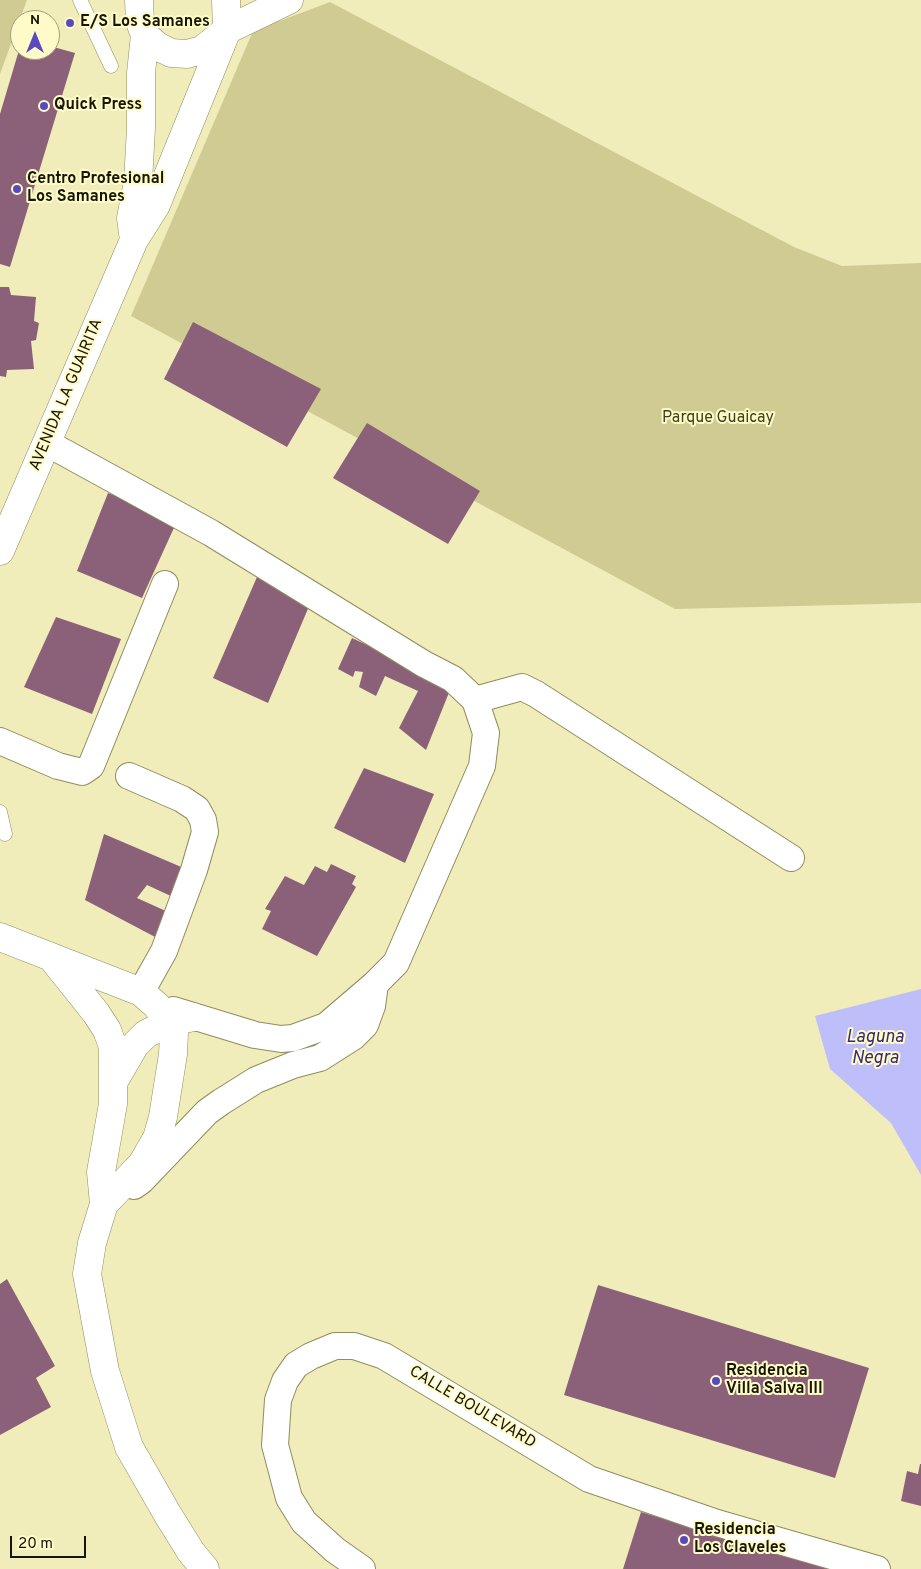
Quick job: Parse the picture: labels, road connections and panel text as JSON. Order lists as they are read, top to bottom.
{
  "streets": {
    "street": ["AVENIDA LA GUAIRITA", "CALLE BOULEVARD"]
  },
  "water": ["Laguna Negra"],
  "parks": ["Parque Guaicay"],
  "places": [
    "E/S Los Samanes",
    "Quick Press",
    "Centro Profesional Los Samanes",
    "Residencia Villa Salva III",
    "Residencia Los Claveles"
  ],
  "scale_bar": "20 m",
  "north": "top"
}
